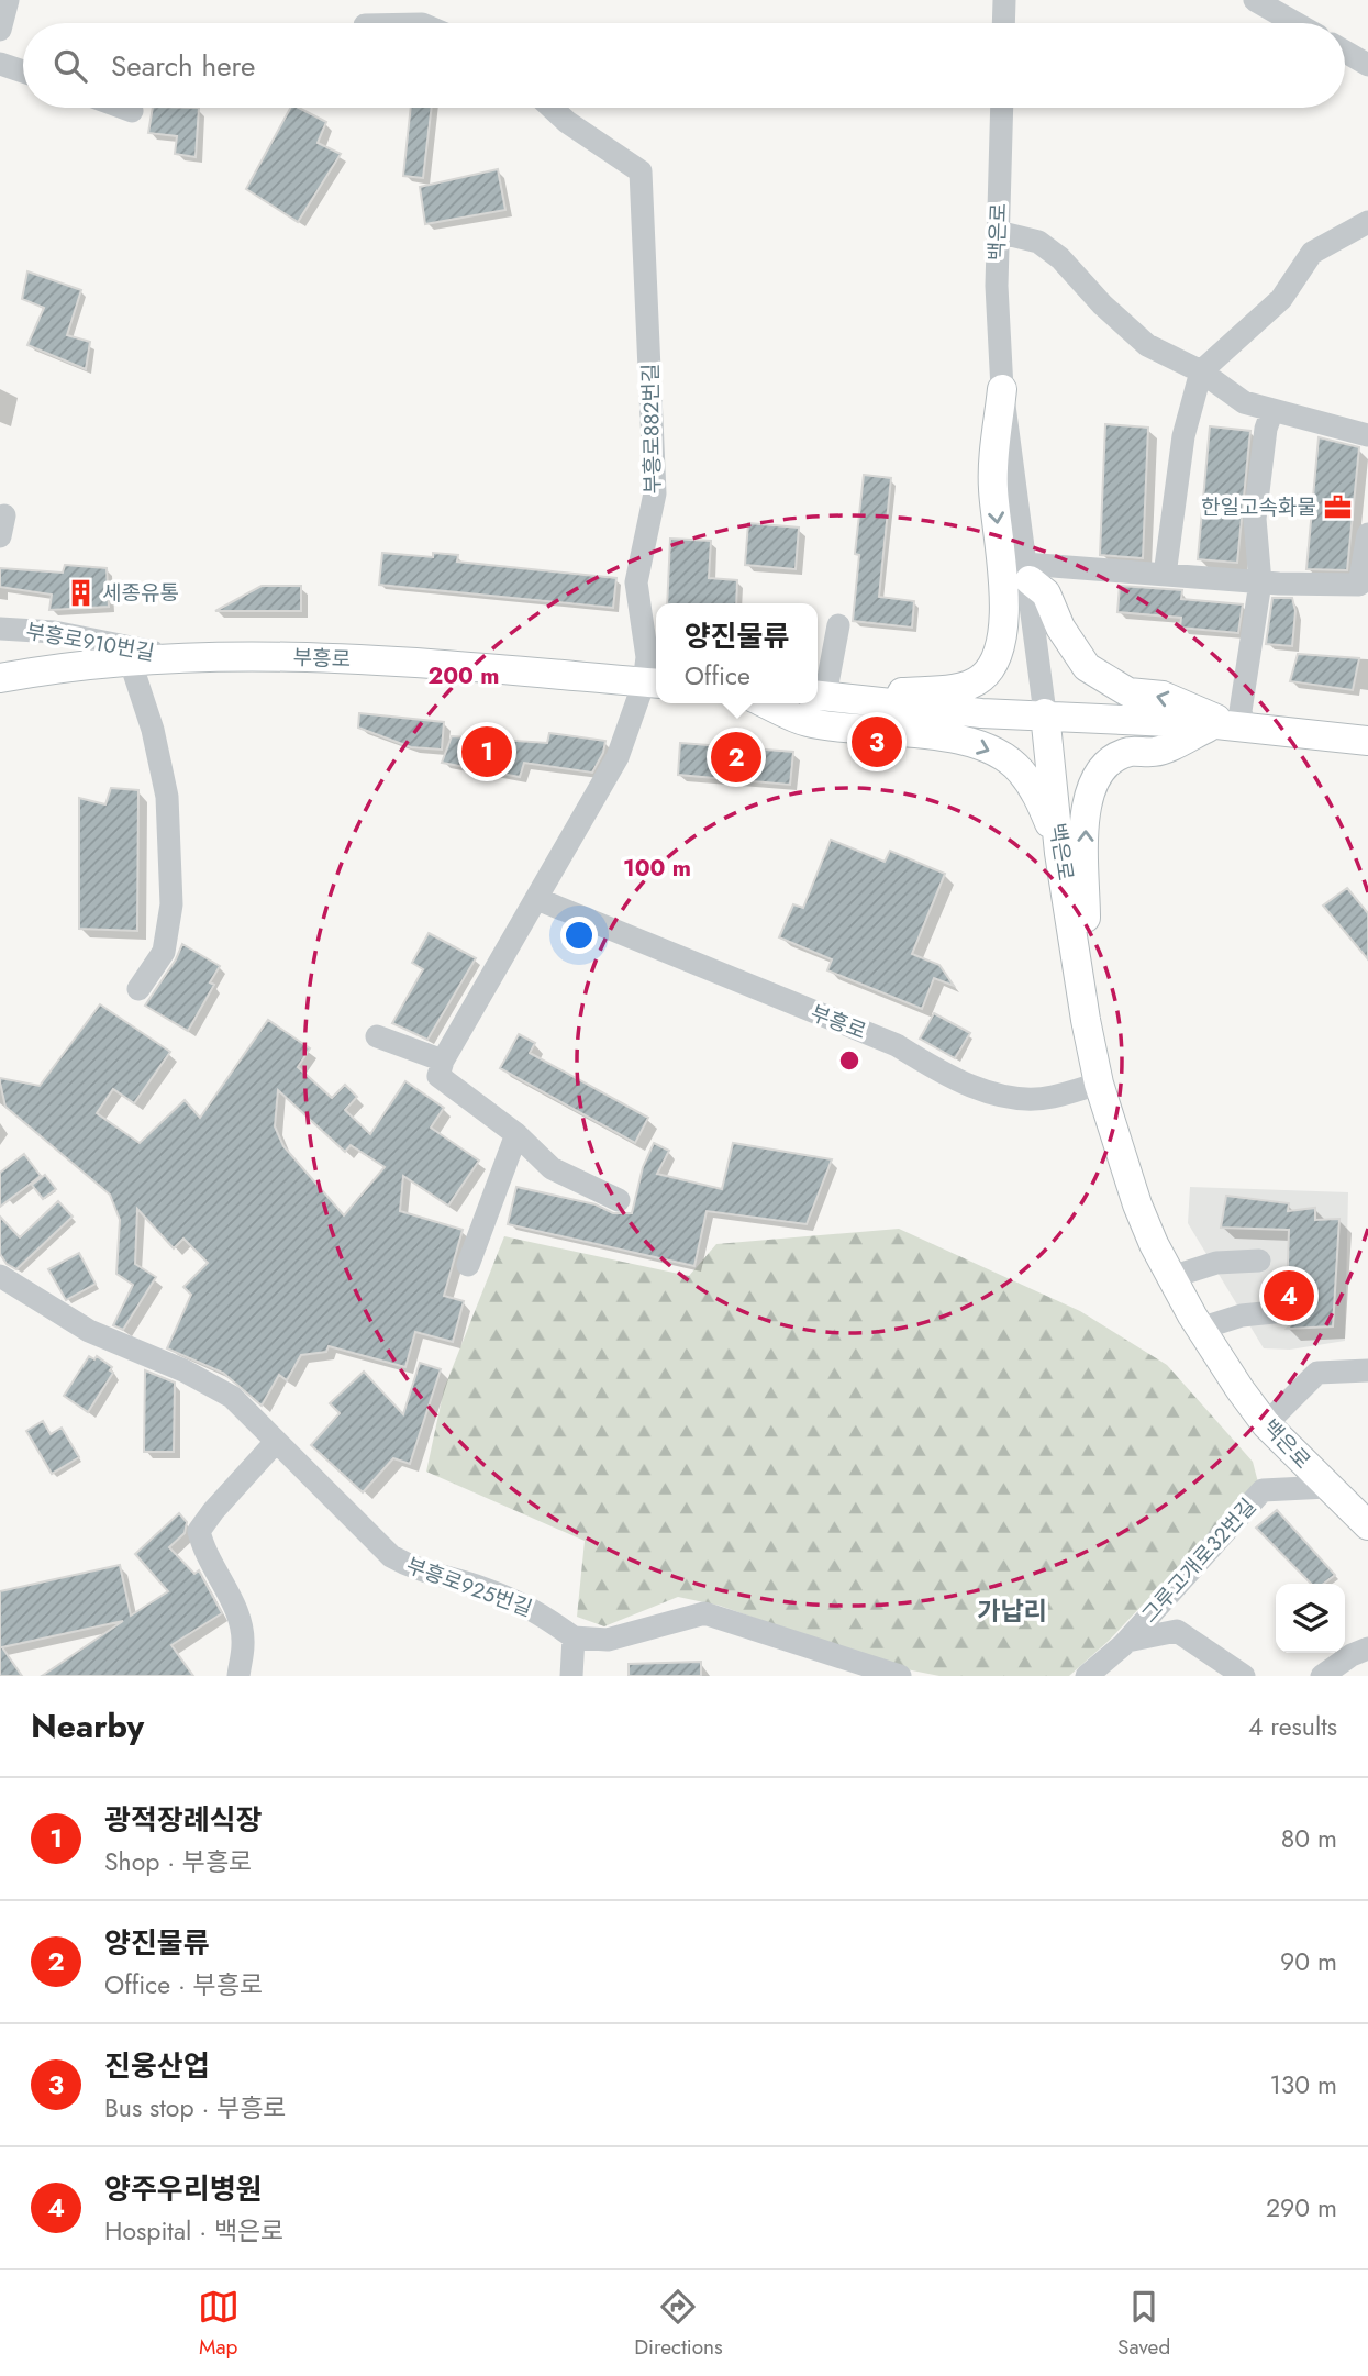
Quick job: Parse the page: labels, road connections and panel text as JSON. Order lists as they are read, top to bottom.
{
  "streets": {
    "main road": ["백은로", "부흥로"],
    "street": [
      "부흥로882번길",
      "부흥로910번길",
      "그루고개로32번길",
      "부흥로925번길"
    ]
  },
  "crossings": [
    ["백은로", "부흥로"],
    ["백은로", "그루고개로32번길"],
    ["부흥로882번길", "부흥로"],
    ["부흥로910번길", "부흥로"]
  ],
  "districts": ["가납리"],
  "places": {
    "office": ["한일고속화물"],
    "building": ["세종유통"]
  },
  "page": {
    "search": "Search here",
    "popup": ["양진물류", "Office"],
    "pins": [
      "3",
      "1",
      "2",
      "4"
    ],
    "heading": ["Nearby", "4 results"],
    "list": [
      {
        "mark": "1",
        "name": "광적장례식장",
        "note": "Shop · 부흥로",
        "value": "80 m"
      },
      {
        "mark": "2",
        "name": "양진물류",
        "note": "Office · 부흥로",
        "value": "90 m"
      },
      {
        "mark": "3",
        "name": "진웅산업",
        "note": "Bus stop · 부흥로",
        "value": "130 m"
      },
      {
        "mark": "4",
        "name": "양주우리병원",
        "note": "Hospital · 백은로",
        "value": "290 m"
      }
    ],
    "nav": ["Map", "Directions", "Saved"]
  },
  "rings": ["200 m", "100 m"]
}
